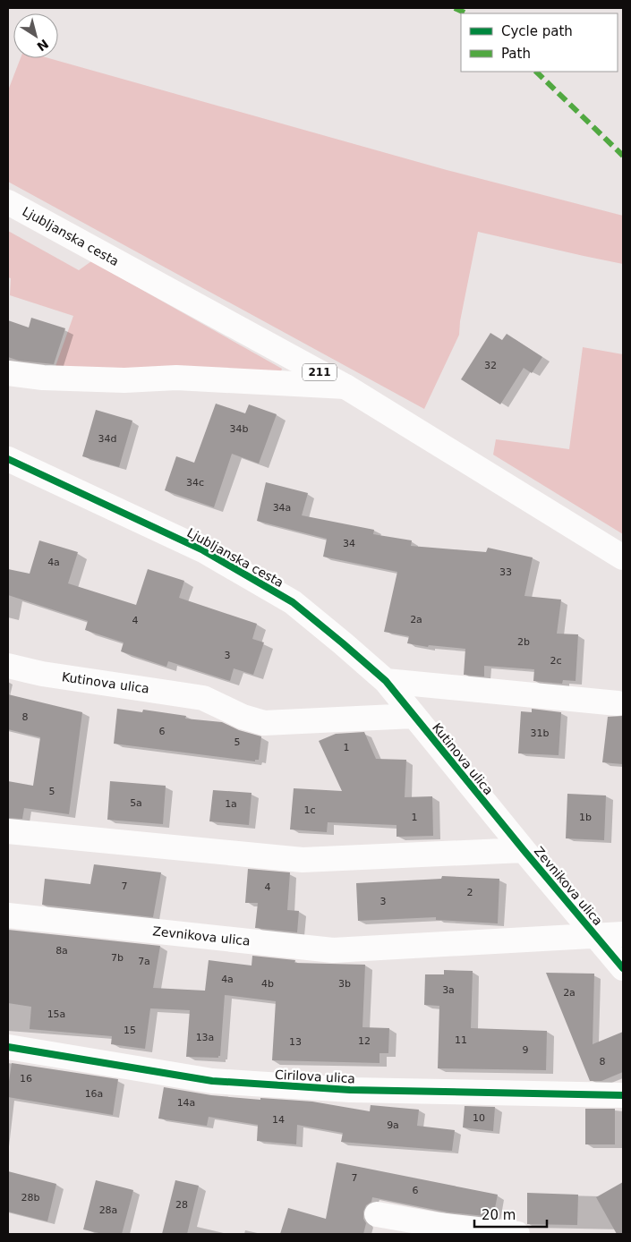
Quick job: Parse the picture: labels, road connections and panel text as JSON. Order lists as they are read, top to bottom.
{
  "streets": {
    "street": [
      "Ljubljanska cesta",
      "211",
      "Kutinova ulica",
      "Zevnikova ulica",
      "Cirilova ulica"
    ]
  },
  "crossings": [
    ["Ljubljanska cesta", "Kutinova ulica"],
    ["Kutinova ulica", "Zevnikova ulica"]
  ],
  "house_numbers": [
    "32",
    "34b",
    "34d",
    "34c",
    "34a",
    "34",
    "4a",
    "33",
    "2a",
    "4",
    "2b",
    "3",
    "2c",
    "8",
    "6",
    "31b",
    "5",
    "1",
    "5",
    "5a",
    "1a",
    "1c",
    "1",
    "1b",
    "7",
    "4",
    "2",
    "3",
    "8a",
    "7b",
    "7a",
    "4a",
    "4b",
    "3b",
    "3a",
    "2a",
    "15a",
    "15",
    "13a",
    "11",
    "12",
    "13",
    "9",
    "8",
    "16",
    "16a",
    "14a",
    "10",
    "14",
    "9a",
    "7",
    "6",
    "28b",
    "28",
    "28a"
  ],
  "legend": ["Cycle path", "Path"],
  "scale_bar": "20 m",
  "north": "bottom right"
}
